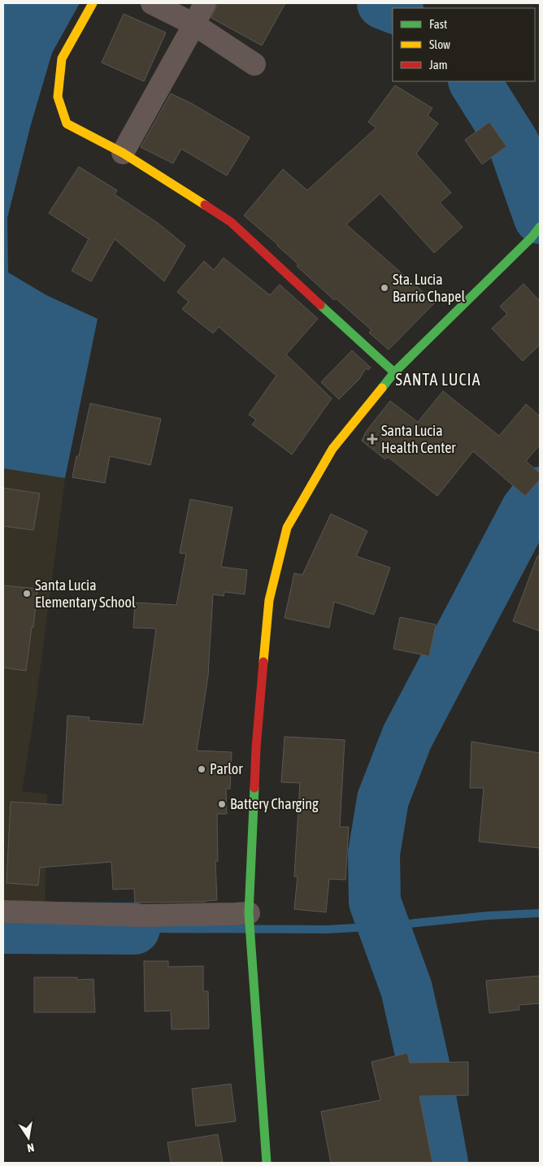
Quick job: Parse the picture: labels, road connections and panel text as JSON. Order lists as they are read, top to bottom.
{
  "districts": ["SANTA LUCIA"],
  "places": {
    "other": [
      "Sta. Lucia Barrio Chapel",
      "Santa Lucia Elementary School",
      "Parlor",
      "Battery Charging"
    ],
    "health": ["Santa Lucia Health Center"]
  },
  "legend": ["Fast", "Slow", "Jam"],
  "north": "bottom"
}
